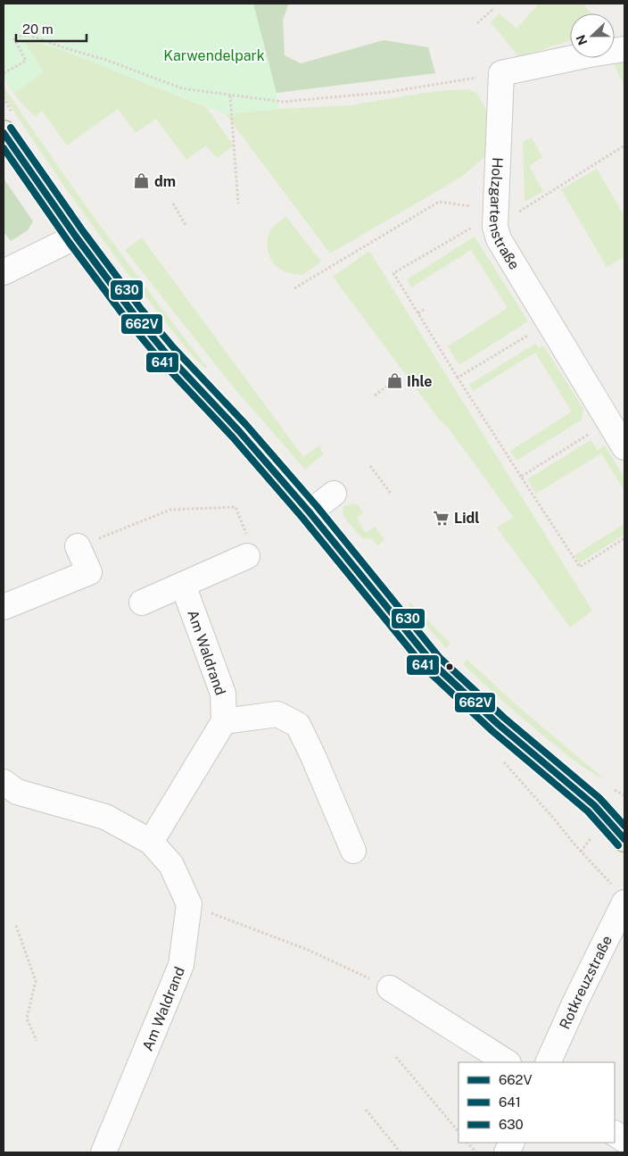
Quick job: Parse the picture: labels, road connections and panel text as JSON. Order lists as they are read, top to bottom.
{
  "streets": {
    "street": ["Holzgartenstraße", "Am Waldrand", "Rotkreuzstraße"]
  },
  "parks": ["Karwendelpark"],
  "places": {
    "shop": ["dm", "Ihle"],
    "supermarket": ["Lidl"]
  },
  "lines": ["transit line 630", "transit line 662V", "transit line 641"],
  "legend": ["662V", "641", "630"],
  "scale_bar": "20 m",
  "north": "left"
}
